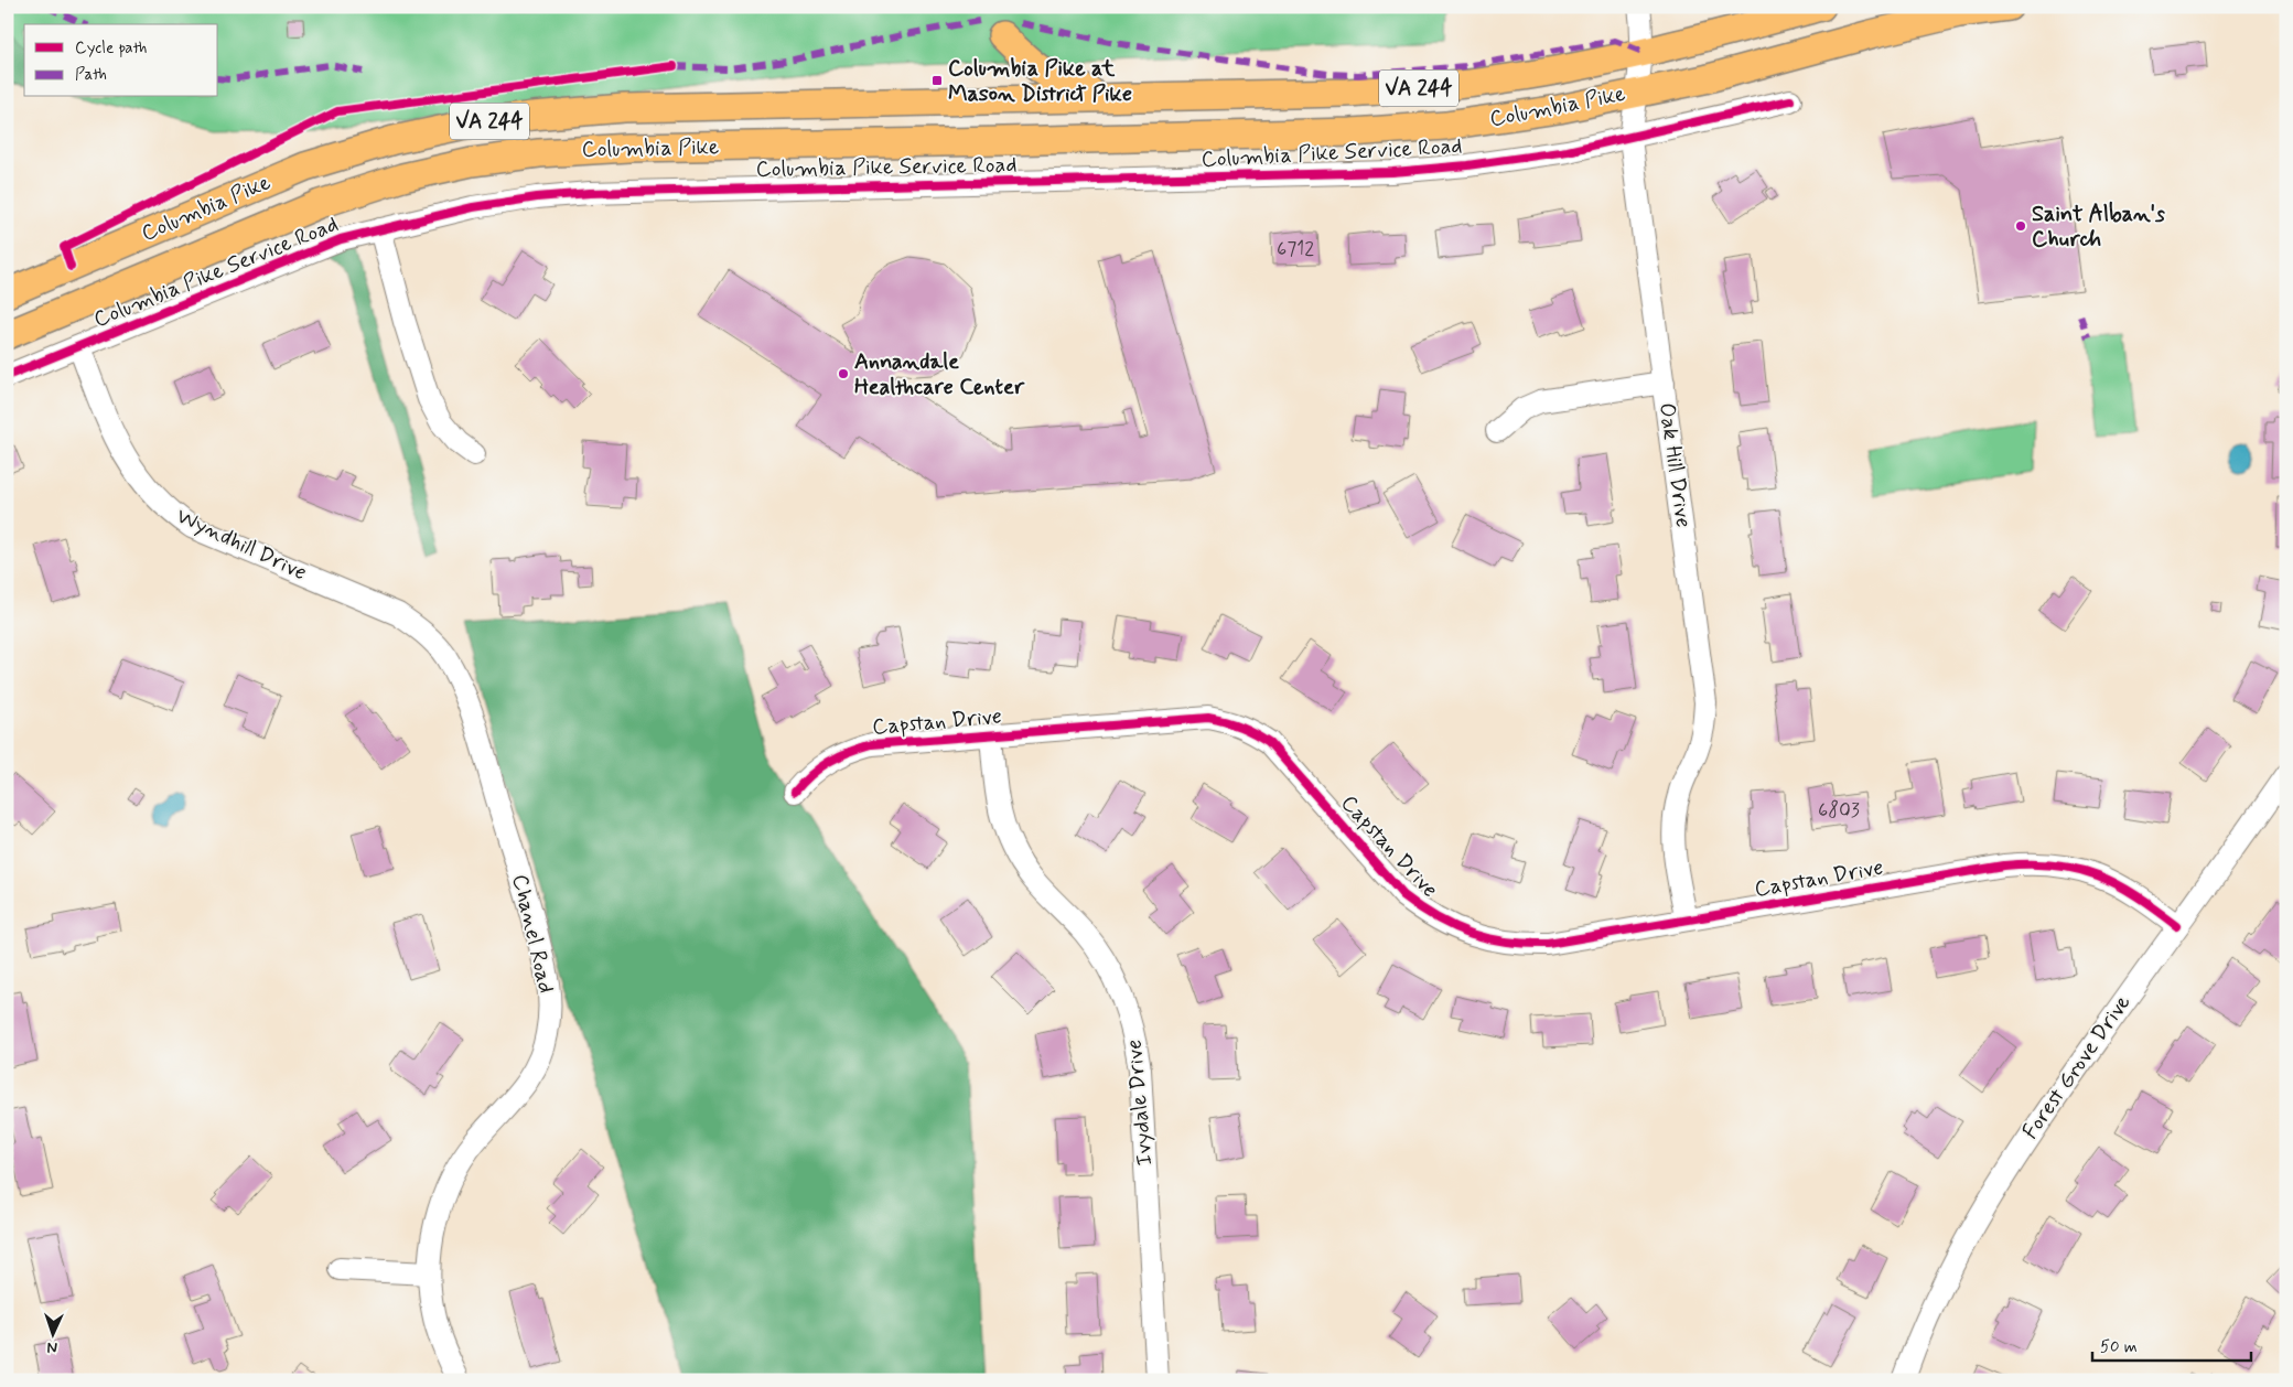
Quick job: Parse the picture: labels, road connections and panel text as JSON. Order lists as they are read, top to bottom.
{
  "streets": {
    "main road": ["VA 244", "Columbia Pike"],
    "street": [
      "Columbia Pike Service Road",
      "Oak Hill Drive",
      "Wyndhill Drive",
      "Capstan Drive",
      "Chanel Road",
      "Forest Grove Drive",
      "Ivydale Drive"
    ]
  },
  "crossings": [
    ["Columbia Pike", "Oak Hill Drive"],
    ["Columbia Pike Service Road", "Oak Hill Drive"],
    ["Columbia Pike Service Road", "Wyndhill Drive"],
    ["Oak Hill Drive", "Capstan Drive"],
    ["Wyndhill Drive", "Chanel Road"],
    ["Capstan Drive", "Forest Grove Drive"],
    ["Capstan Drive", "Ivydale Drive"]
  ],
  "places": {
    "transit": ["Columbia Pike at Mason District Pike"],
    "other": ["Saint Alban's Church", "Annandale Healthcare Center"]
  },
  "house_numbers": ["6712", "6803"],
  "legend": ["Cycle path", "Path"],
  "scale_bar": "50 m",
  "north": "bottom"
}
